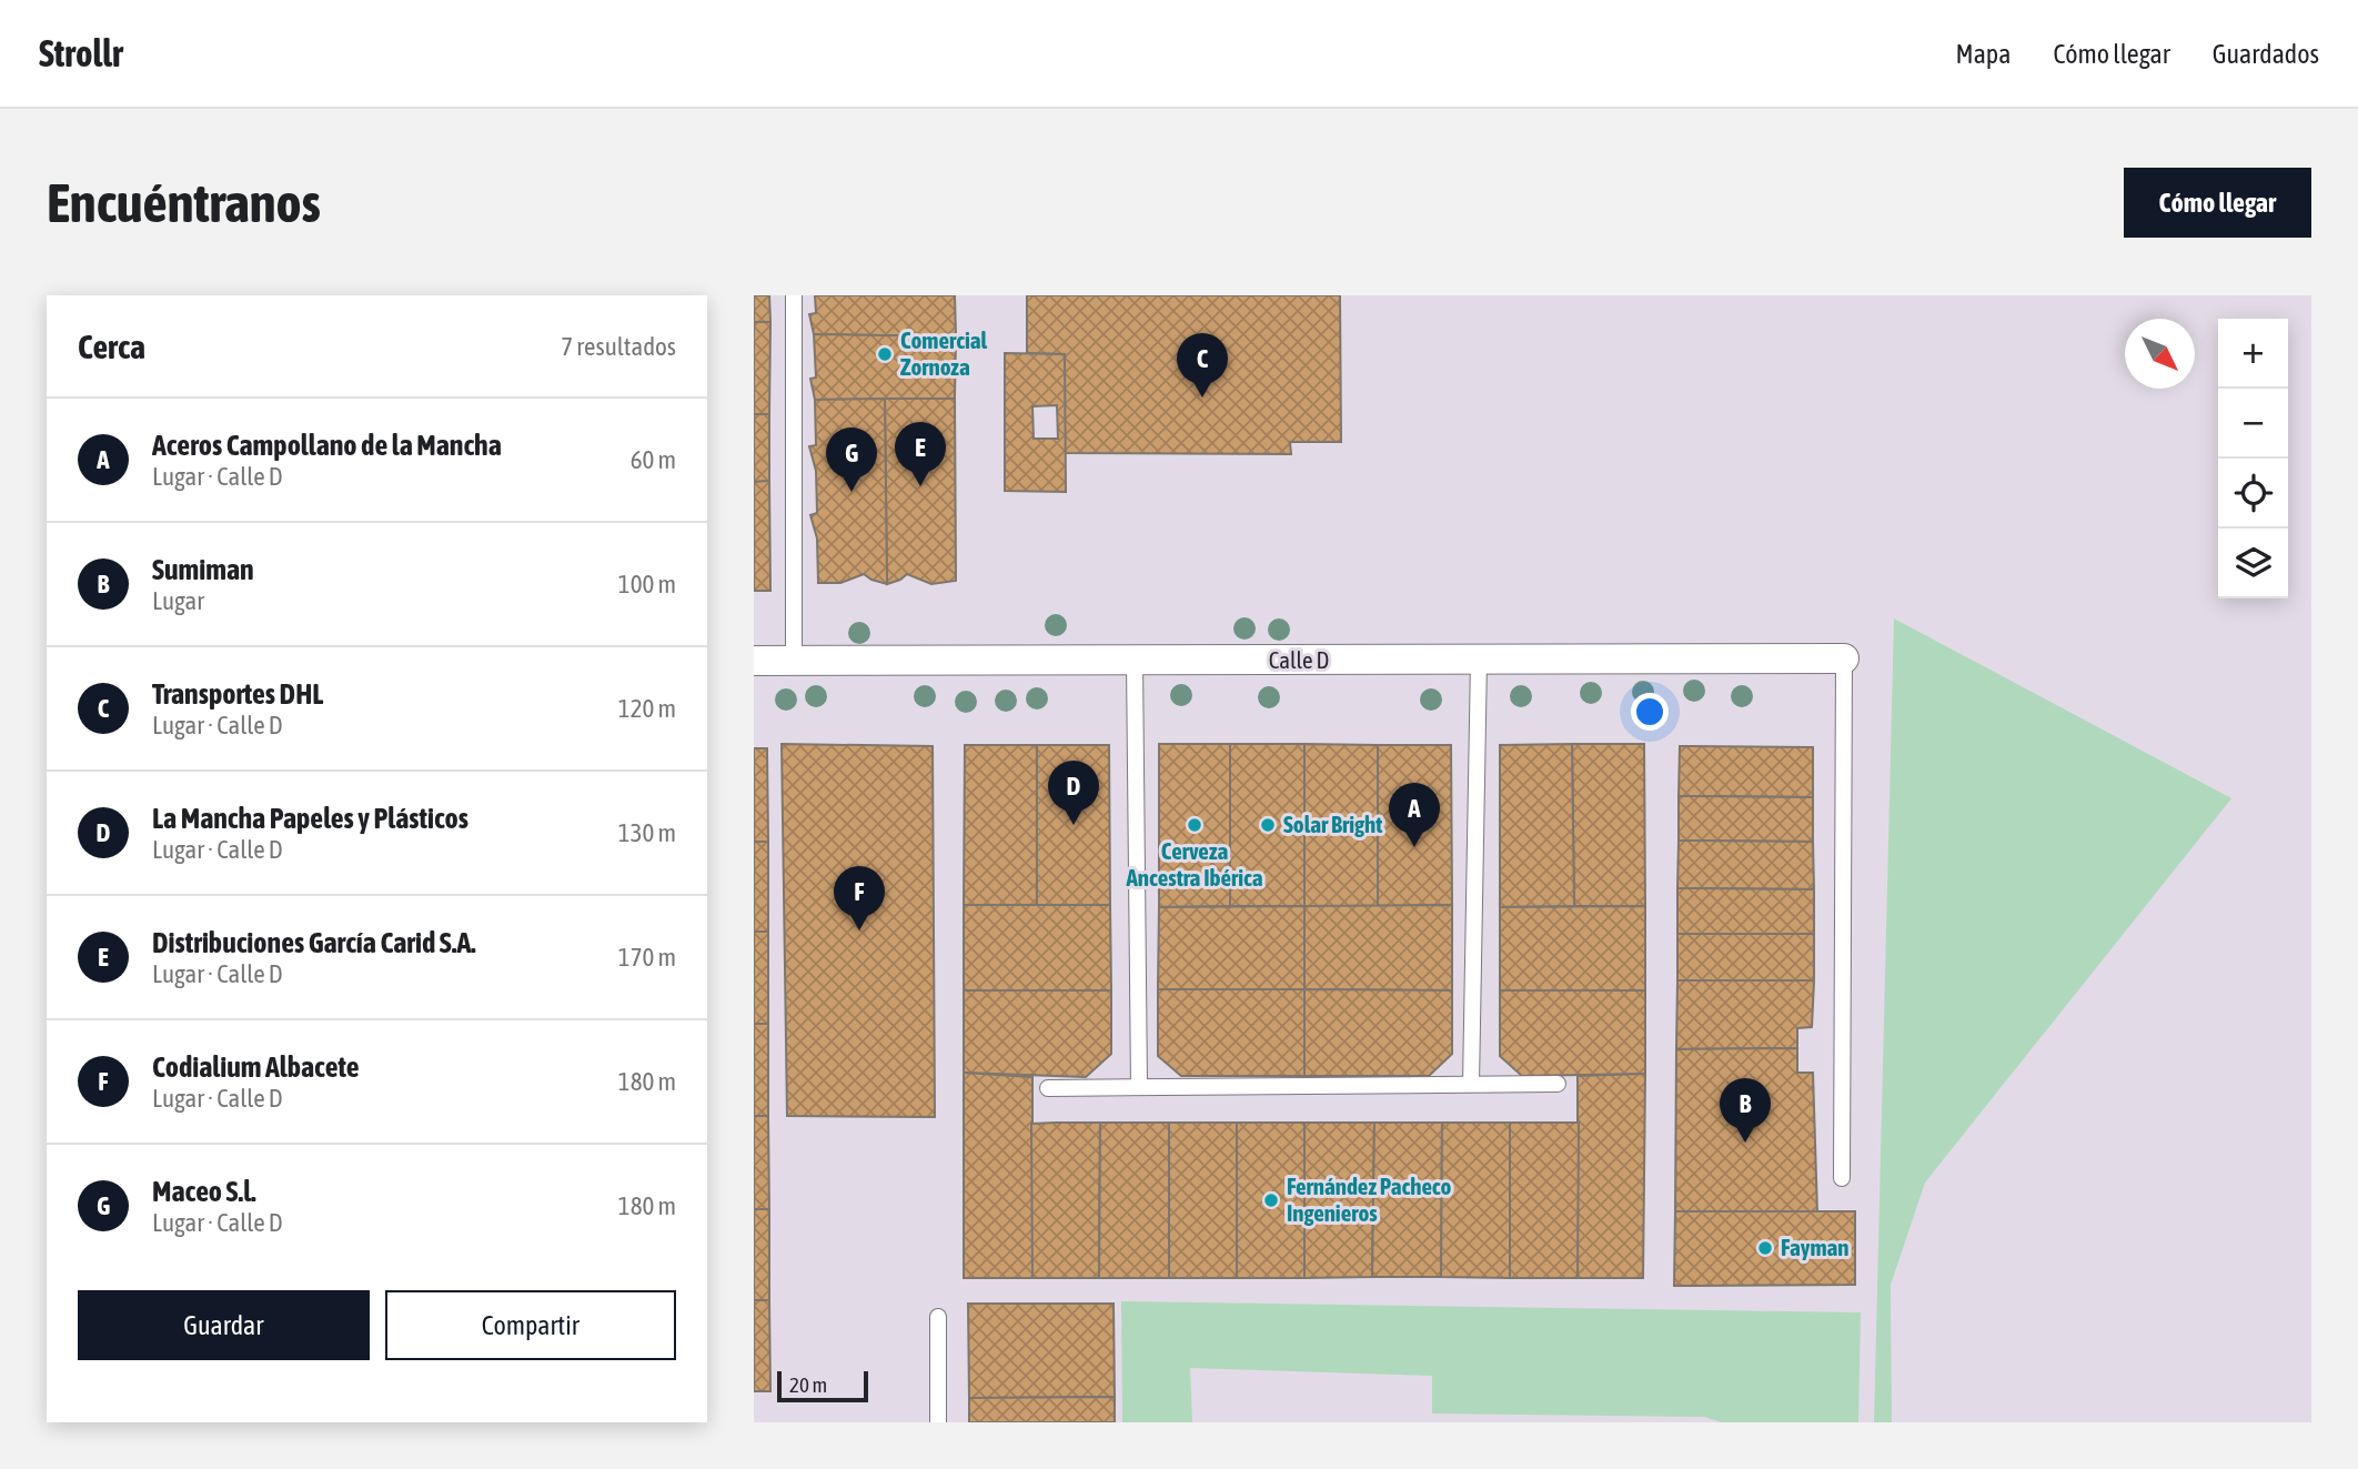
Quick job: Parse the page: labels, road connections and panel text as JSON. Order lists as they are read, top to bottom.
{
  "streets": {
    "street": ["Calle D"]
  },
  "places": [
    "Comercial Zornoza",
    "Cerveza Ancestra Ibérica",
    "Solar Bright",
    "Fernández Pacheco Ingenieros",
    "Fayman"
  ],
  "scale_bar": "20 m",
  "north": "bottom right",
  "page": {
    "header": "Strollr",
    "nav": ["Mapa", "Cómo llegar", "Guardados"],
    "buttons": [
      "Cómo llegar",
      ["Guardar", "Compartir"]
    ],
    "title": "Encuéntranos",
    "heading": ["Cerca", "7 resultados"],
    "map_buttons": ["+", "−"],
    "pins": [
      "C",
      "E",
      "G",
      "D",
      "A",
      "F",
      "B"
    ],
    "list": [
      {
        "mark": "A",
        "name": "Aceros Campollano de la Mancha",
        "note": "Lugar · Calle D",
        "value": "60 m"
      },
      {
        "mark": "B",
        "name": "Sumiman",
        "note": "Lugar",
        "value": "100 m"
      },
      {
        "mark": "C",
        "name": "Transportes DHL",
        "note": "Lugar · Calle D",
        "value": "120 m"
      },
      {
        "mark": "D",
        "name": "La Mancha Papeles y Plásticos",
        "note": "Lugar · Calle D",
        "value": "130 m"
      },
      {
        "mark": "E",
        "name": "Distribuciones García Carid S.A.",
        "note": "Lugar · Calle D",
        "value": "170 m"
      },
      {
        "mark": "F",
        "name": "Codialium Albacete",
        "note": "Lugar · Calle D",
        "value": "180 m"
      },
      {
        "mark": "G",
        "name": "Maceo S.l.",
        "note": "Lugar · Calle D",
        "value": "180 m"
      }
    ],
    "scale": "20 m"
  }
}
